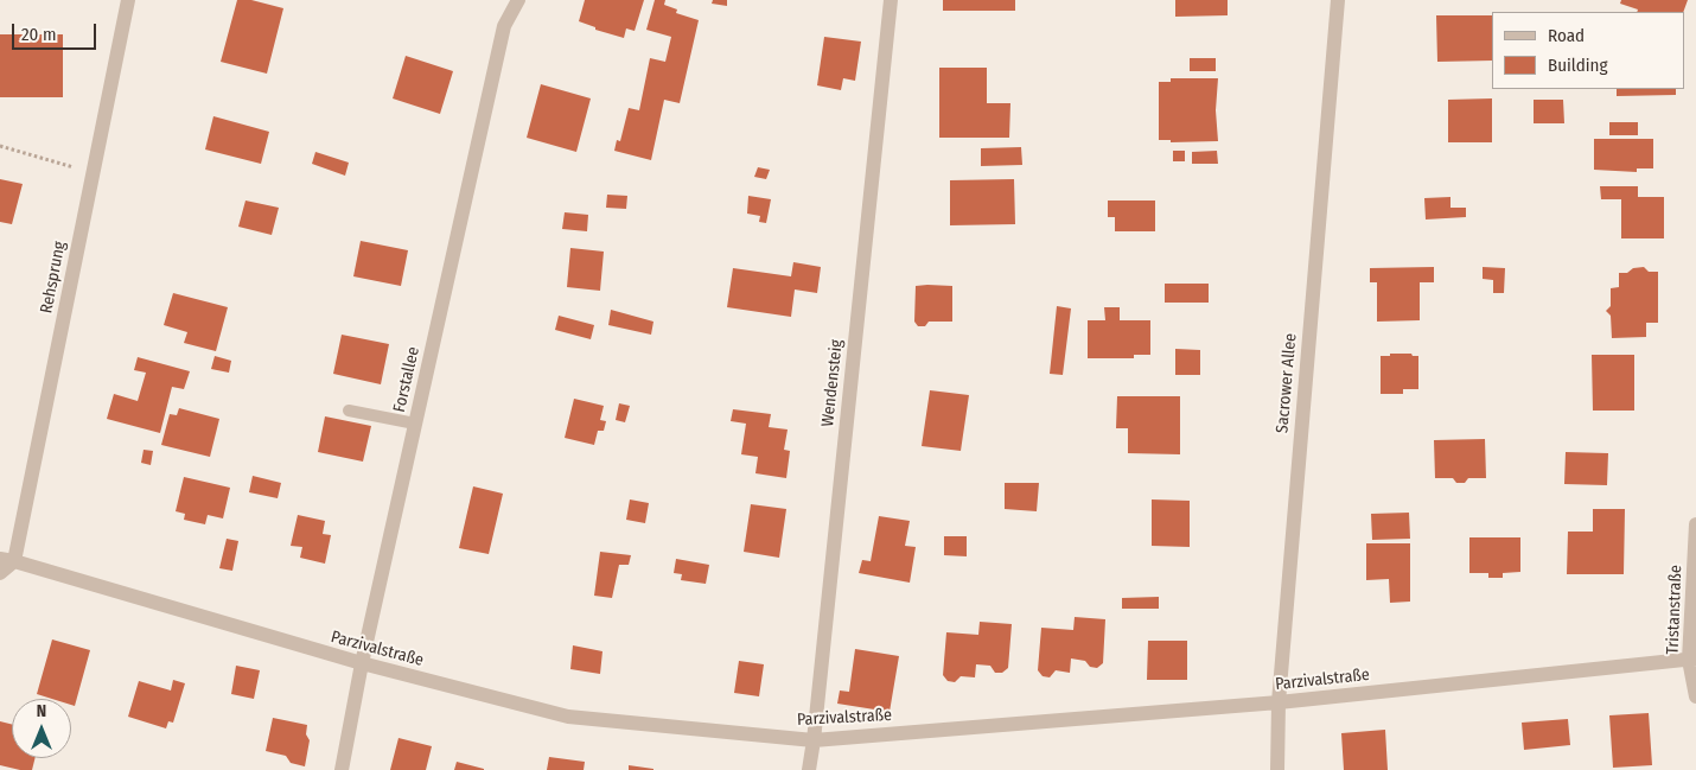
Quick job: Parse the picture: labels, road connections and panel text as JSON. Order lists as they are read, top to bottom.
{
  "streets": {
    "street": [
      "Rehsprung",
      "Forstallee",
      "Wendensteig",
      "Sacrower Allee",
      "Tristanstraße",
      "Parzivalstraße"
    ]
  },
  "crossings": [
    ["Rehsprung", "Parzivalstraße"],
    ["Forstallee", "Parzivalstraße"],
    ["Wendensteig", "Parzivalstraße"],
    ["Sacrower Allee", "Parzivalstraße"],
    ["Tristanstraße", "Parzivalstraße"]
  ],
  "legend": ["Road", "Building"],
  "scale_bar": "20 m",
  "north": "top"
}
